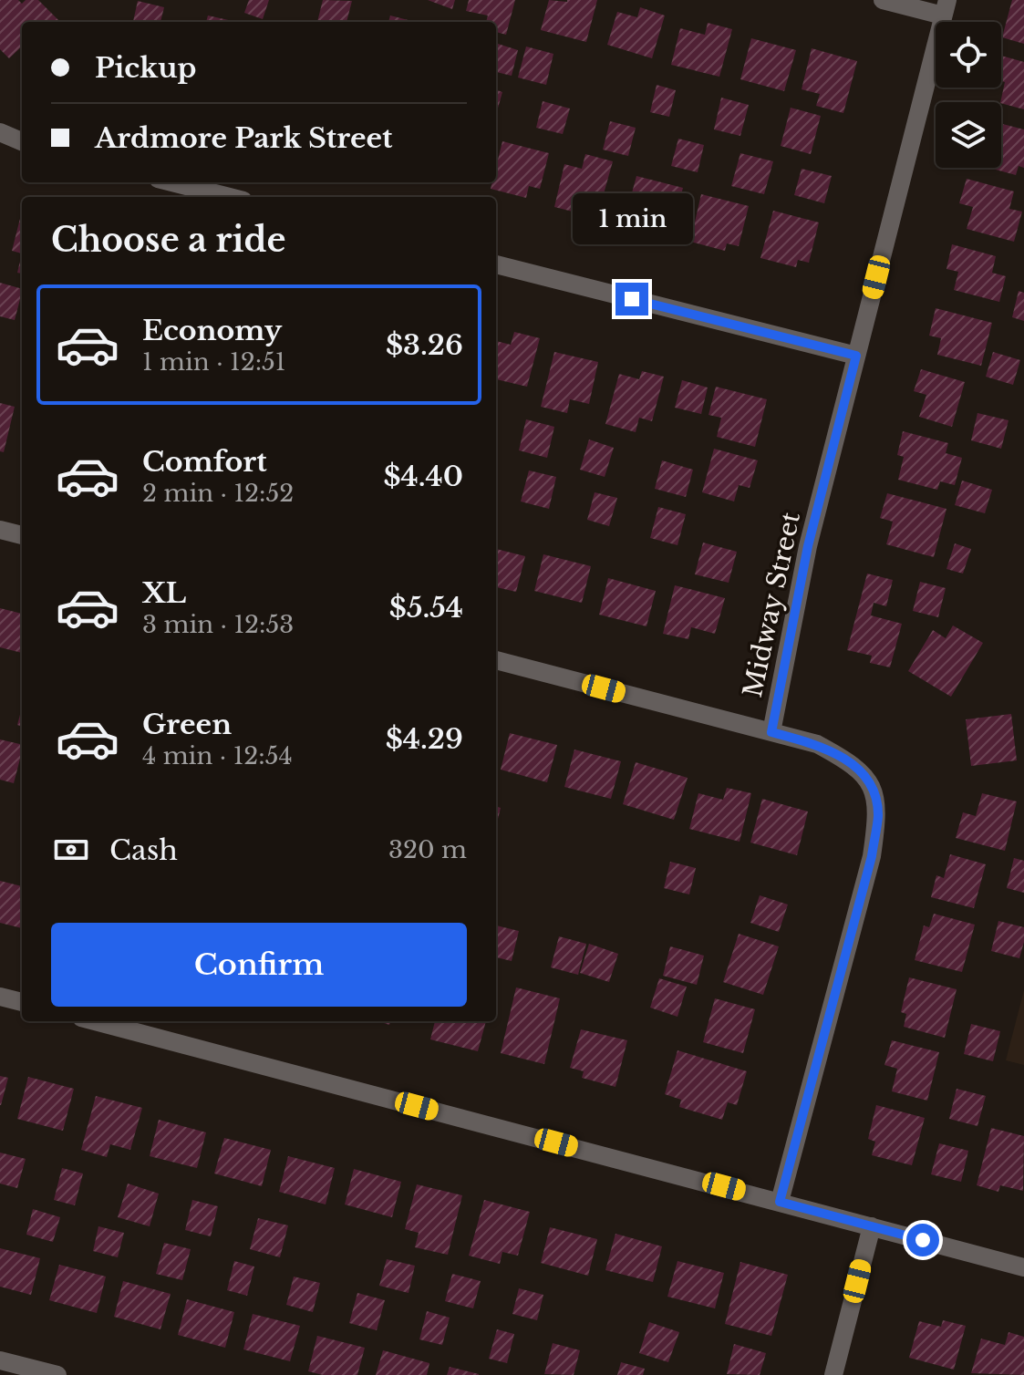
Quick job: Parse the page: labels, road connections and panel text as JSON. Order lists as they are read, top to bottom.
{
  "streets": {
    "street": ["Midway Street"]
  },
  "page": {
    "banner": ["Pickup", "Ardmore Park Street"],
    "bubble": "1 min",
    "heading": "Choose a ride",
    "list": [
      {
        "name": "Economy",
        "note": "1 min · 12:51",
        "value": "$3.26"
      },
      {
        "name": "Comfort",
        "note": "2 min · 12:52",
        "value": "$4.40"
      },
      {
        "name": "XL",
        "note": "3 min · 12:53",
        "value": "$5.54"
      },
      {
        "name": "Green",
        "note": "4 min · 12:54",
        "value": "$4.29"
      }
    ],
    "pay": ["Cash", "320 m"],
    "buttons": "Confirm"
  }
}
